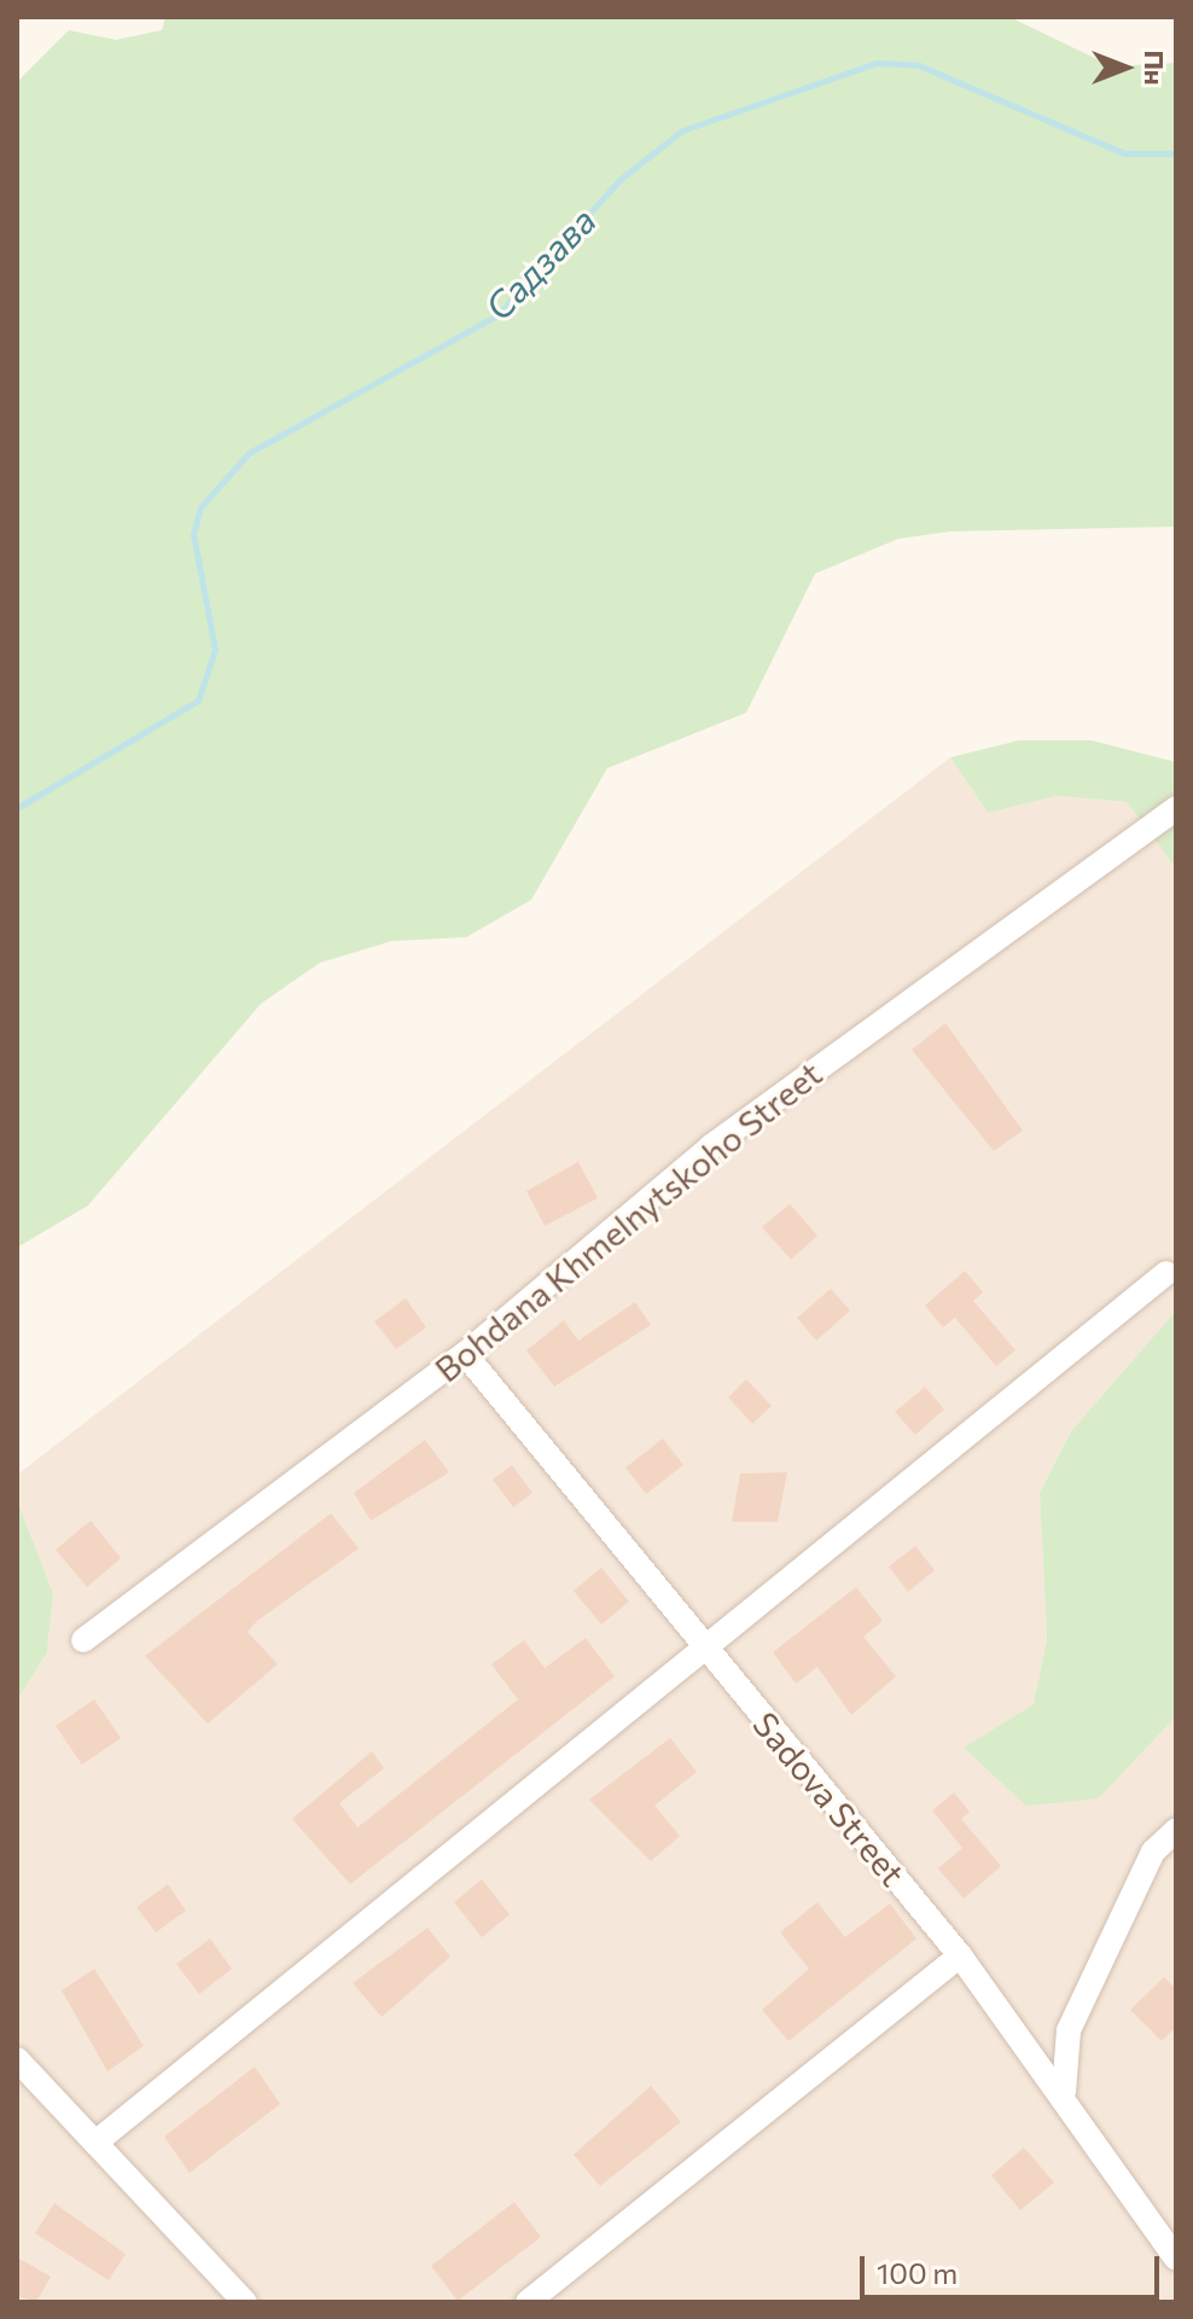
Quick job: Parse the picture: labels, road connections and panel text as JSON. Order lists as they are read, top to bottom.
{
  "streets": {
    "street": ["Bohdana Khmelnytskoho Street", "Sadova Street"]
  },
  "crossings": [
    ["Bohdana Khmelnytskoho Street", "Sadova Street"]
  ],
  "water": ["Садзава"],
  "scale_bar": "100 m",
  "north": "right"
}
